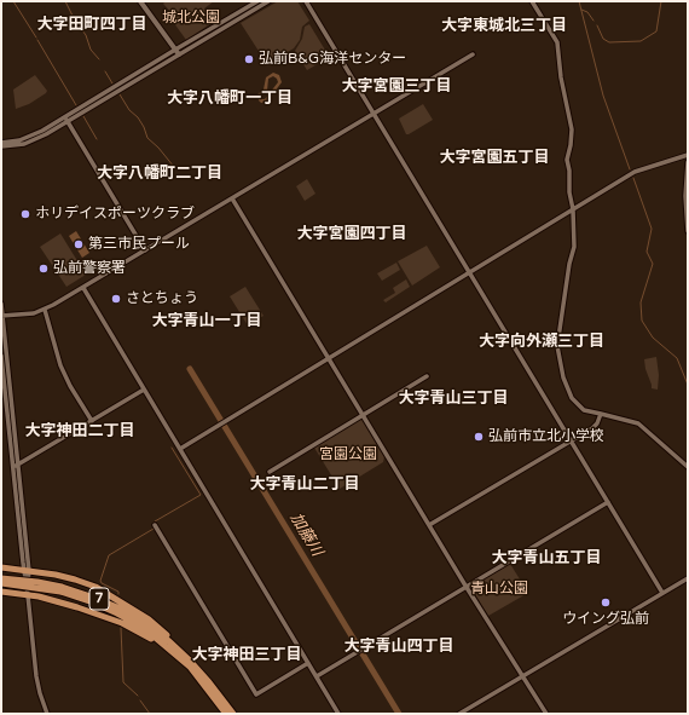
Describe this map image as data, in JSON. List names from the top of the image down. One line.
{"streets":{"highway":["7"]},"districts":["大字田町四丁目","大字東城北三丁目","大字宮園三丁目","大字八幡町一丁目","大字宮園五丁目","大字八幡町二丁目","大字宮園四丁目","大字青山一丁目","大字向外瀬三丁目","大字青山三丁目","大字神田二丁目","大字青山二丁目","大字青山五丁目","大字青山四丁目","大字神田三丁目"],"water":["加藤川"],"parks":["城北公園","宮園公園","青山公園"],"places":["弘前B&G海洋センター","ホリデイスポーツクラブ","第三市民プール","弘前警察署","さとちょう","弘前市立北小学校","ウイング弘前"]}
